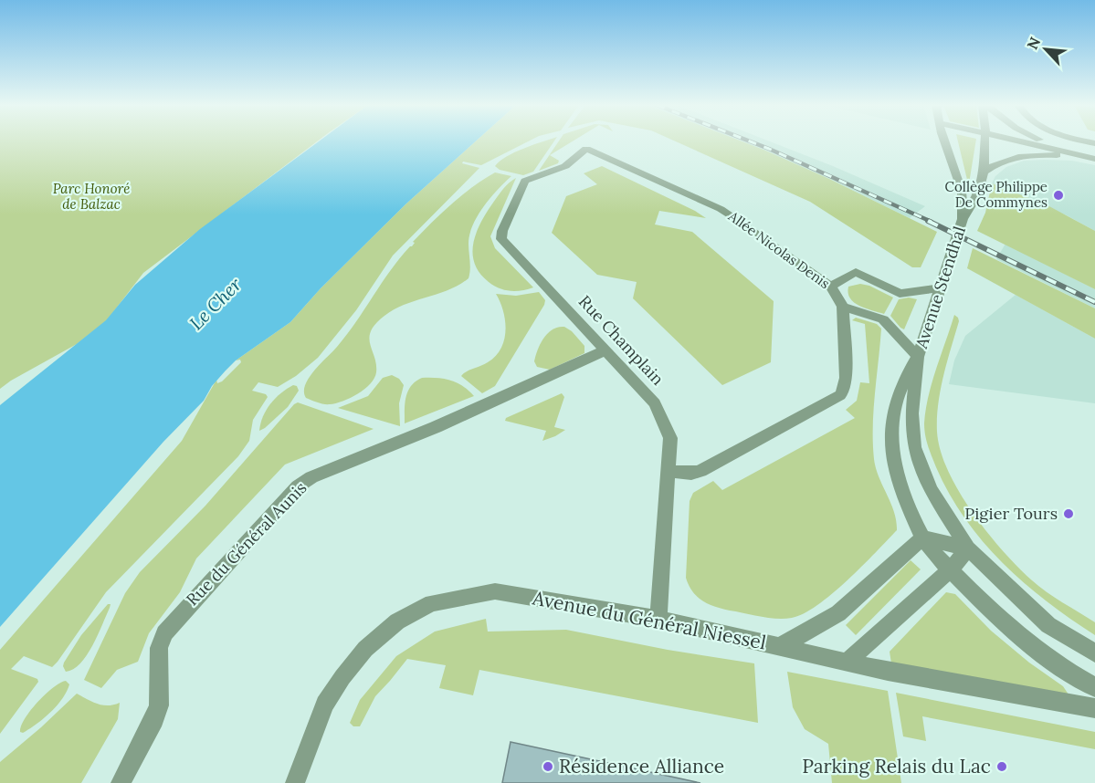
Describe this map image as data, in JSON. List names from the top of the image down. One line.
{"streets":{"street":["Allée Nicolas Denis","Avenue Stendhal","Rue Champlain","Rue du Général Aunis","Avenue du Général Niessel"]},"crossings":[["Allée Nicolas Denis","Rue Champlain"],["Rue Champlain","Rue du Général Aunis"],["Rue Champlain","Avenue du Général Niessel"]],"water":["Le Cher"],"parks":["Parc Honoré de Balzac"],"places":["Collège Philippe De Commynes","Pigier Tours","Résidence Alliance","Parking Relais du Lac"],"north":"top left"}
